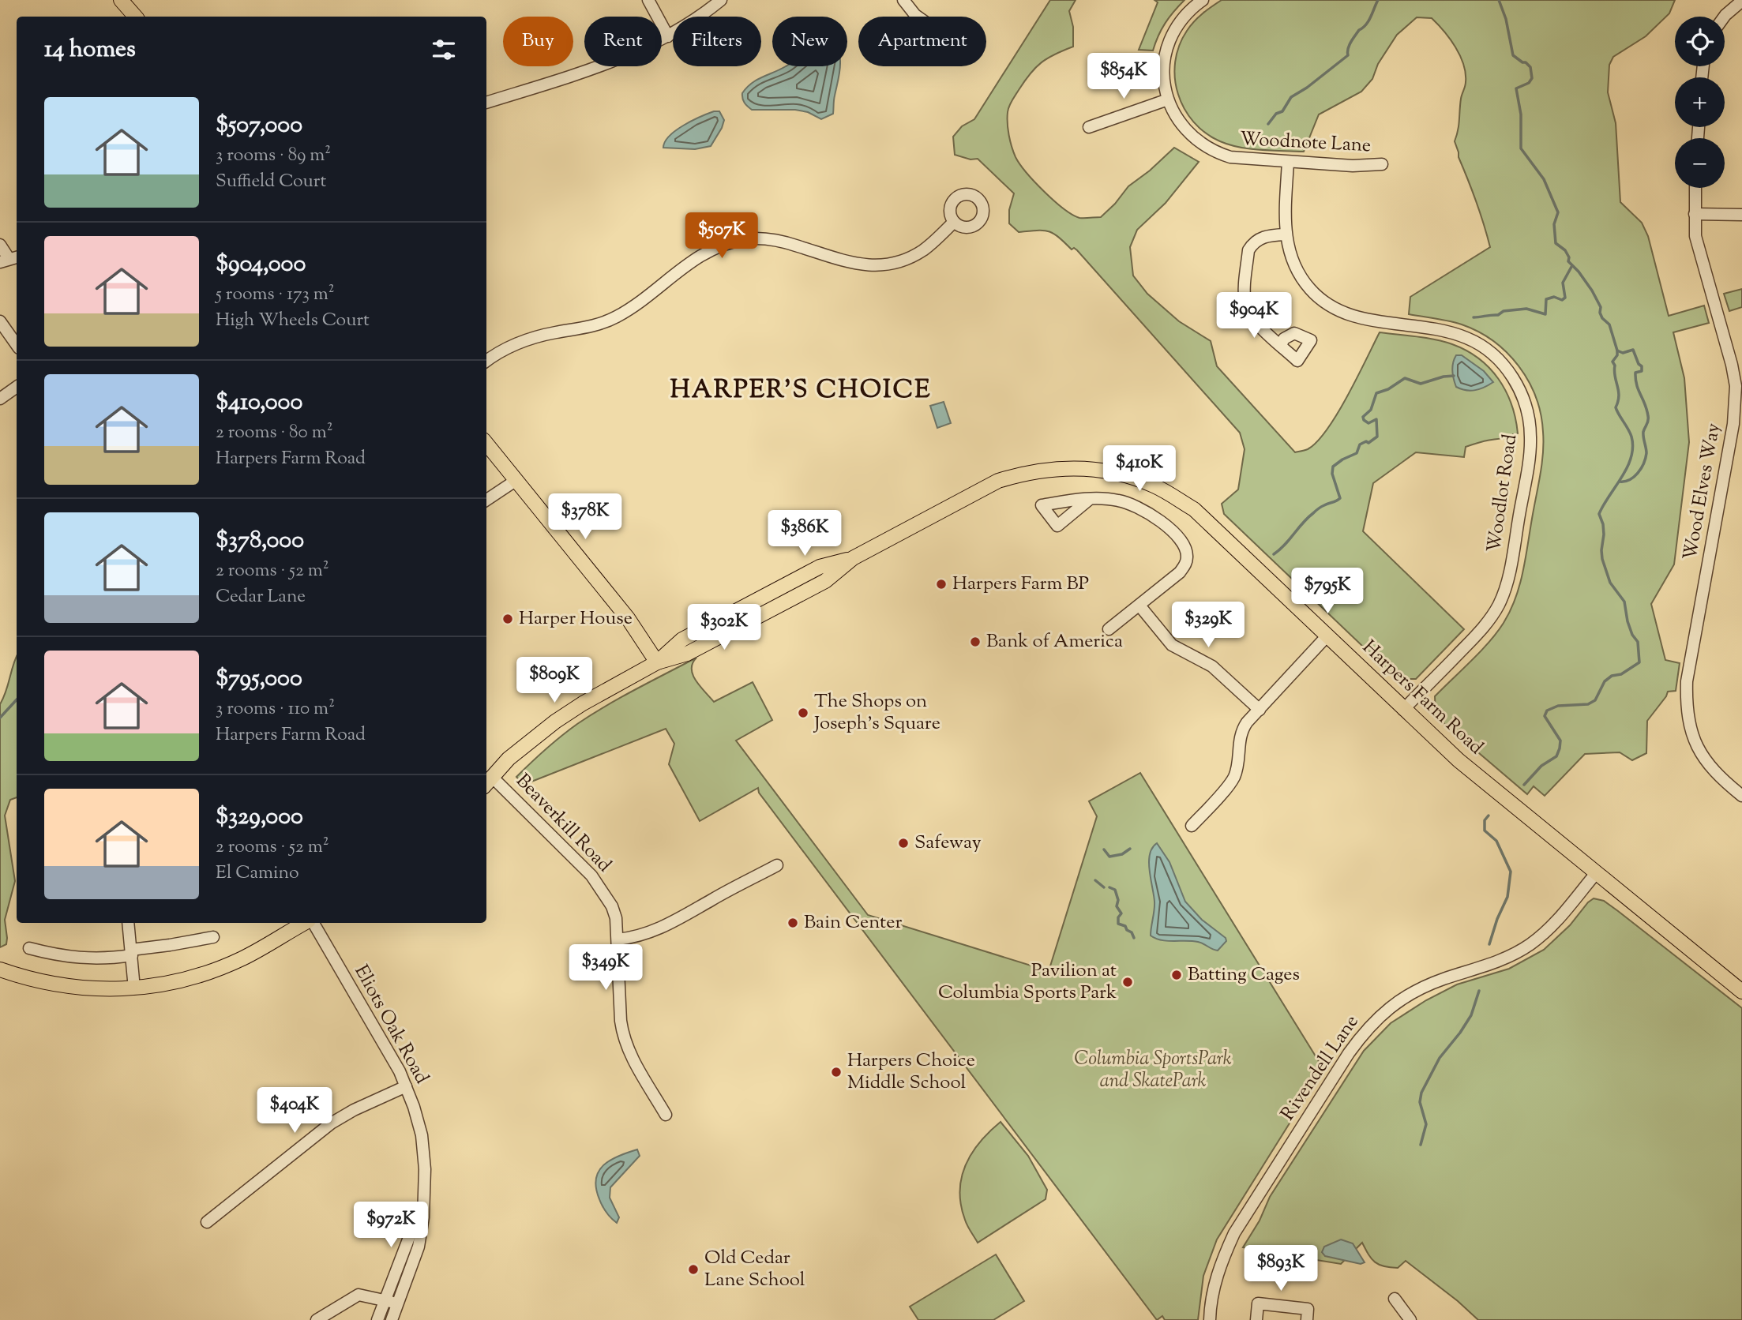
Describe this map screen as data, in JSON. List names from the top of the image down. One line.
{"streets":{"main road":["Harpers Farm Road"],"street":["Woodnote Lane","Wood Elves Way","Woodlot Road","Beaverkill Road","Eliots Oak Road","Rivendell Lane"]},"crossings":[["Woodnote Lane","Woodlot Road"],["Woodlot Road","Harpers Farm Road"],["Harpers Farm Road","Beaverkill Road"],["Harpers Farm Road","Rivendell Lane"]],"districts":["HARPER'S CHOICE"],"parks":["Columbia SportsPark and SkatePark"],"places":["Harpers Farm BP","Harper House","Bank of America","The Shops on Joseph's Square","Safeway","Bain Center","Batting Cages","Pavilion at Columbia Sports Park","Harpers Choice Middle School","Old Cedar Lane School"],"page":{"map_buttons":["+","−"],"chip":["Buy","Rent","Filters","New","Apartment"],"heading":"14 homes","price":["$854K","$507K","$904K","$410K","$378K","$386K","$795K","$329K","$302K","$809K","$349K","$404K","$972K","$893K"],"list":[{"name":"$507,000","note":"3 rooms · 89 m² · Suffield Court"},{"name":"$904,000","note":"5 rooms · 173 m² · High Wheels Court"},{"name":"$410,000","note":"2 rooms · 80 m² · Harpers Farm Road"},{"name":"$378,000","note":"2 rooms · 52 m² · Cedar Lane"},{"name":"$795,000","note":"3 rooms · 110 m² · Harpers Farm Road"},{"name":"$329,000","note":"2 rooms · 52 m² · El Camino"}]}}
